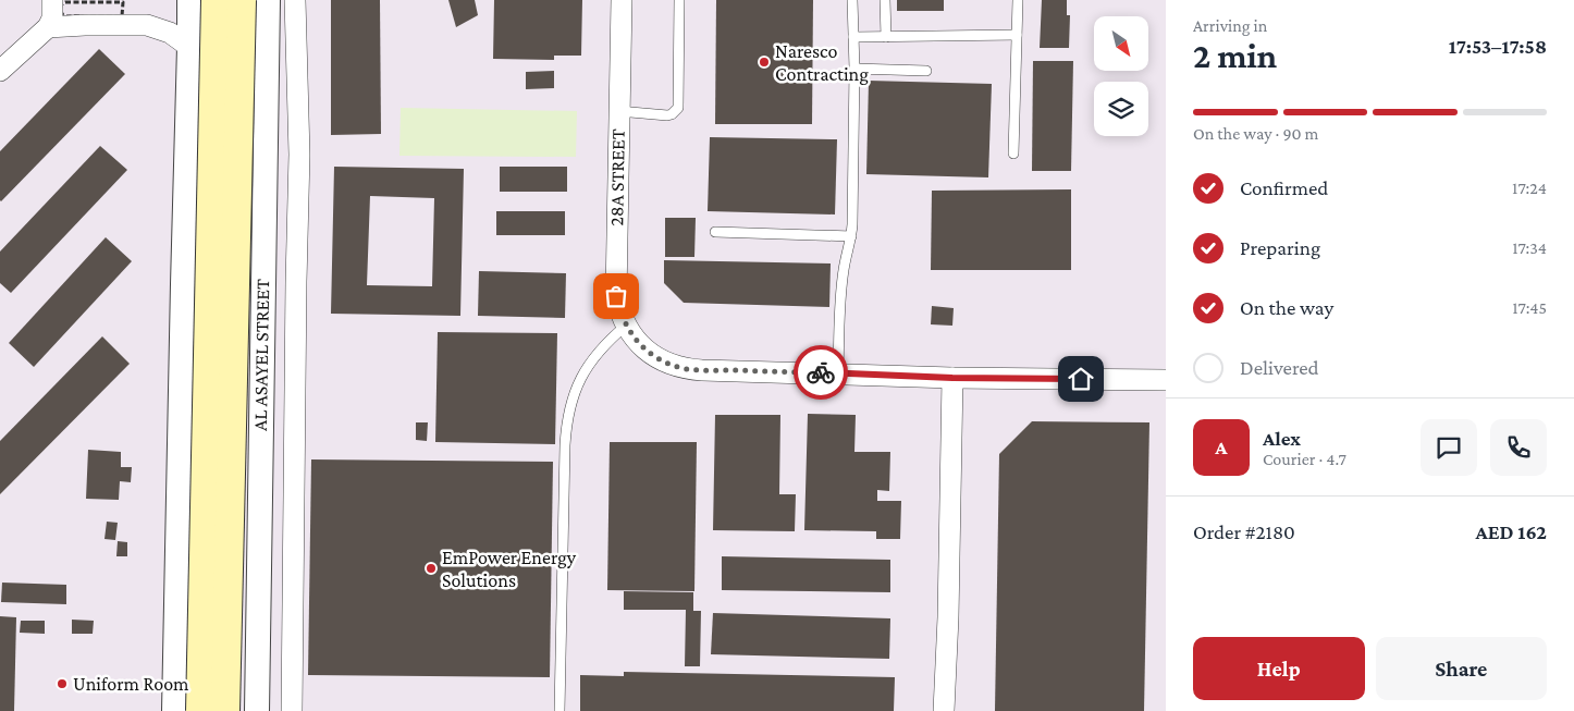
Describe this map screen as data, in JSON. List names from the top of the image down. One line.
{"streets":{"street":["28A STREET","AL ASAYEL STREET"]},"places":["Naresco Contracting","EmPower Energy Solutions","Uniform Room"],"north":"bottom right","page":{"heading":["2 min","Arriving in","17:53–17:58"],"panel":["Alex","Courier · 4.7","Order #2180","AED 162"],"bar":"On the way · 90 m","list":[["Confirmed","17:24"],["Preparing","17:34"],["On the way","17:45"],"Delivered"],"round":"A","buttons":["Help","Share"]}}
